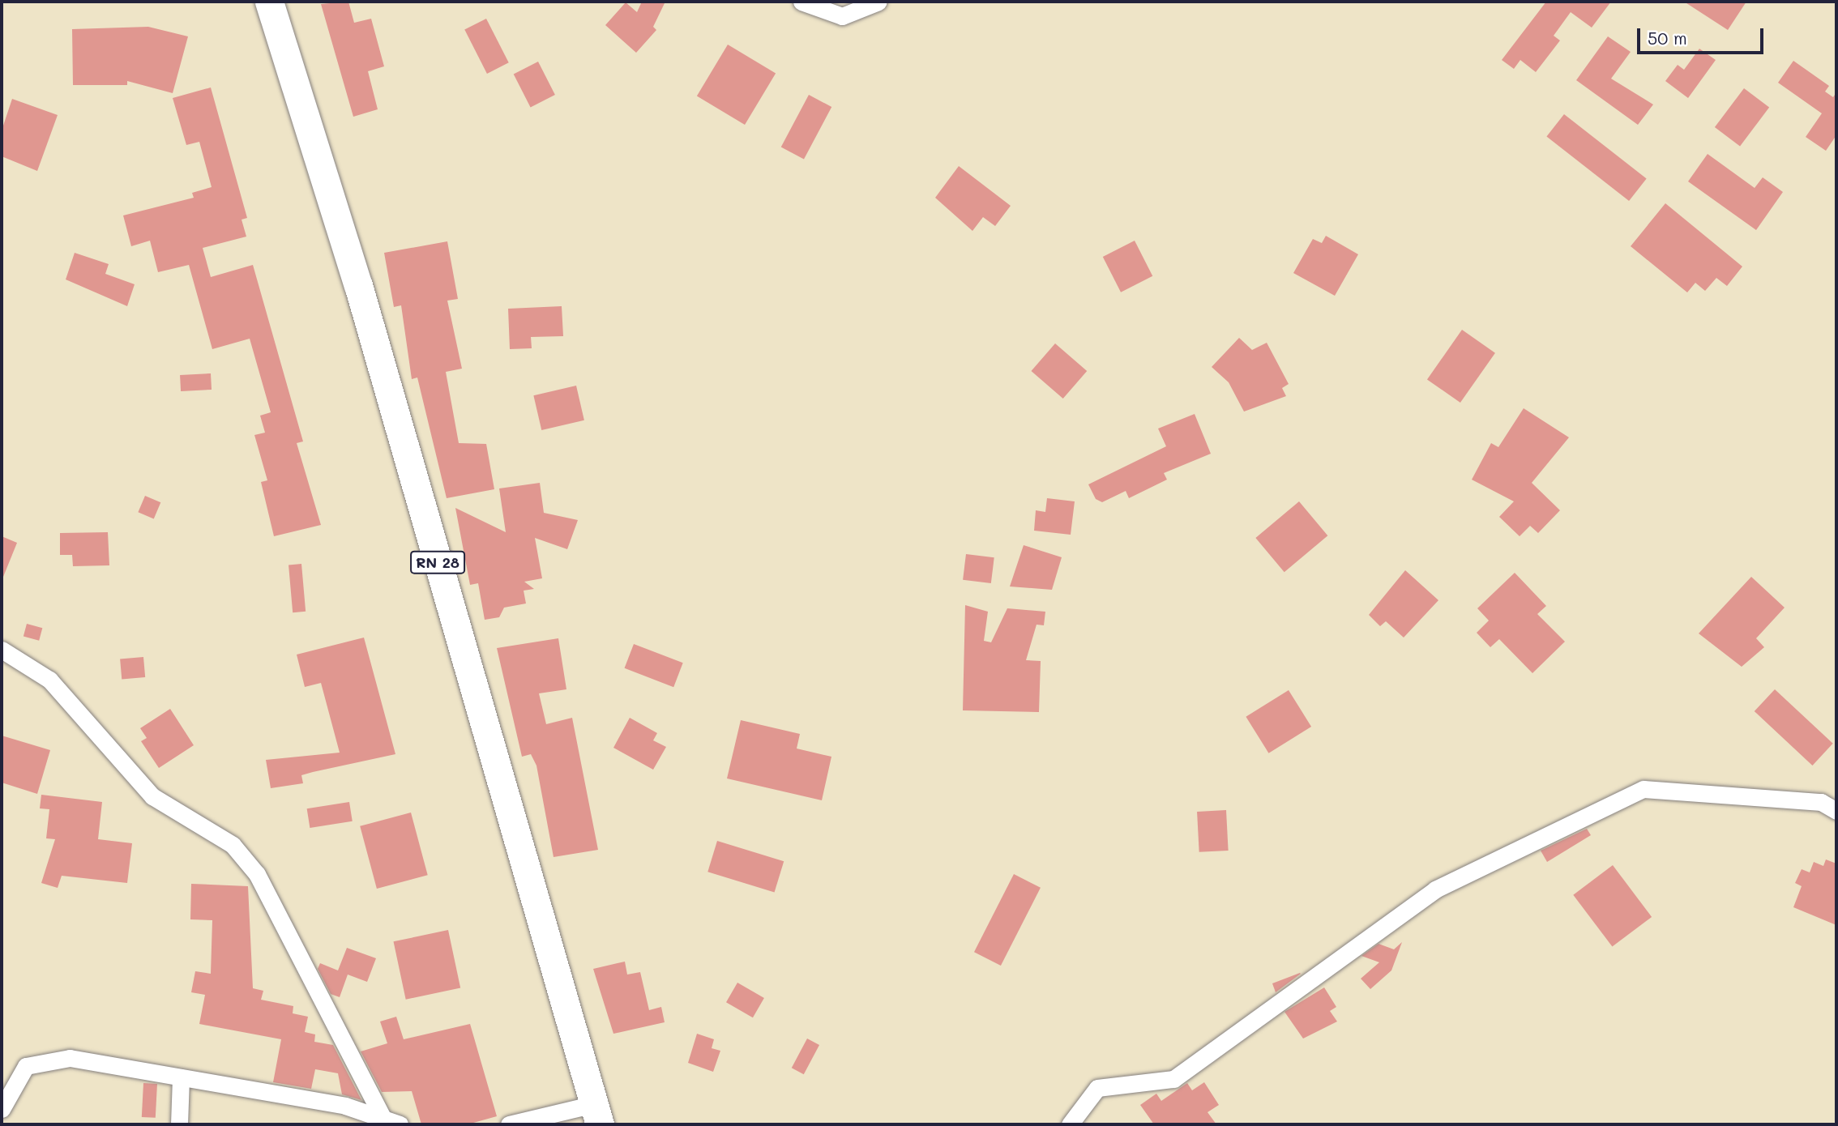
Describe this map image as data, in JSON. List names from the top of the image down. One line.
{"streets":{"main road":["RN 28"]},"scale_bar":"50 m"}
